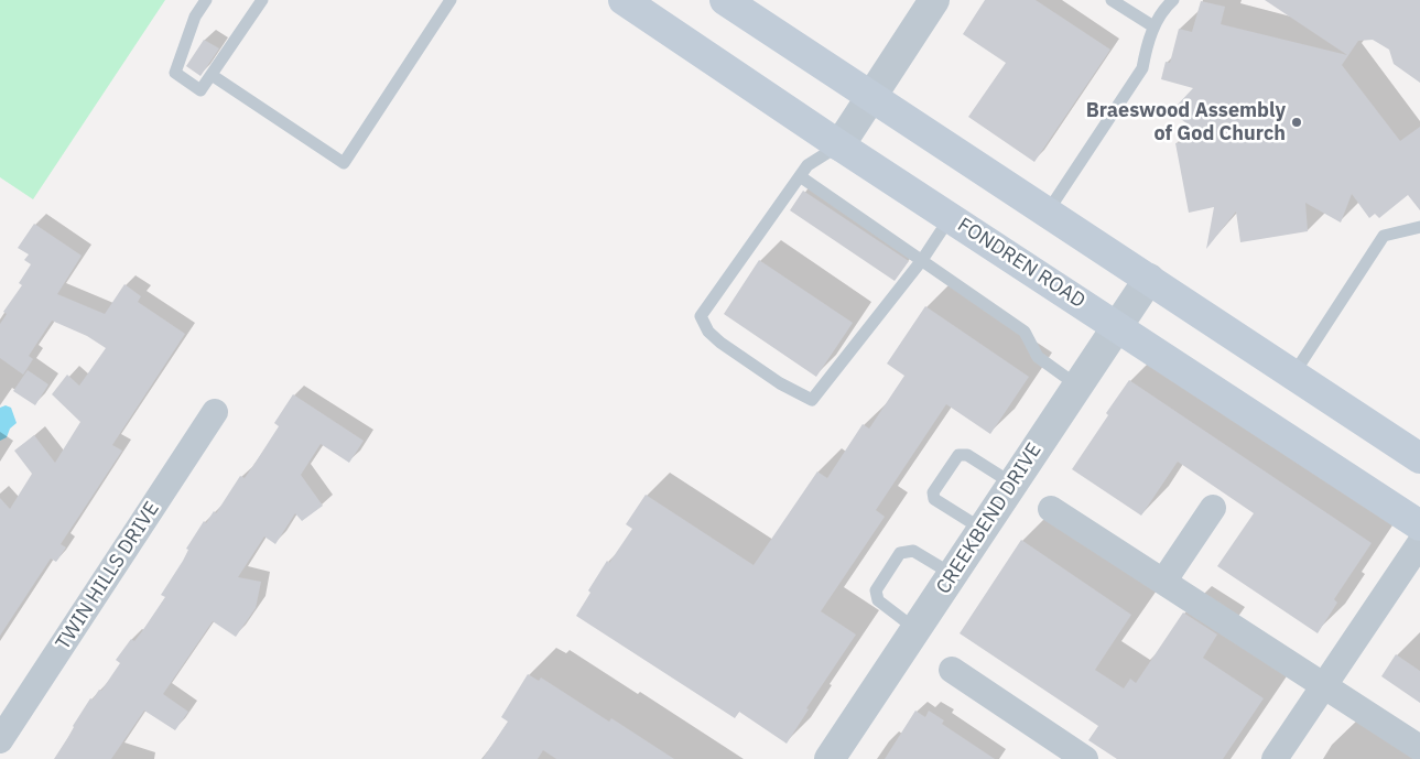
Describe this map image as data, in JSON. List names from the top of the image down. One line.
{"streets":{"main road":["FONDREN ROAD"],"street":["CREEKBEND DRIVE","TWIN HILLS DRIVE"]},"crossings":[["FONDREN ROAD","CREEKBEND DRIVE"]],"places":["Braeswood Assembly of God Church"]}
